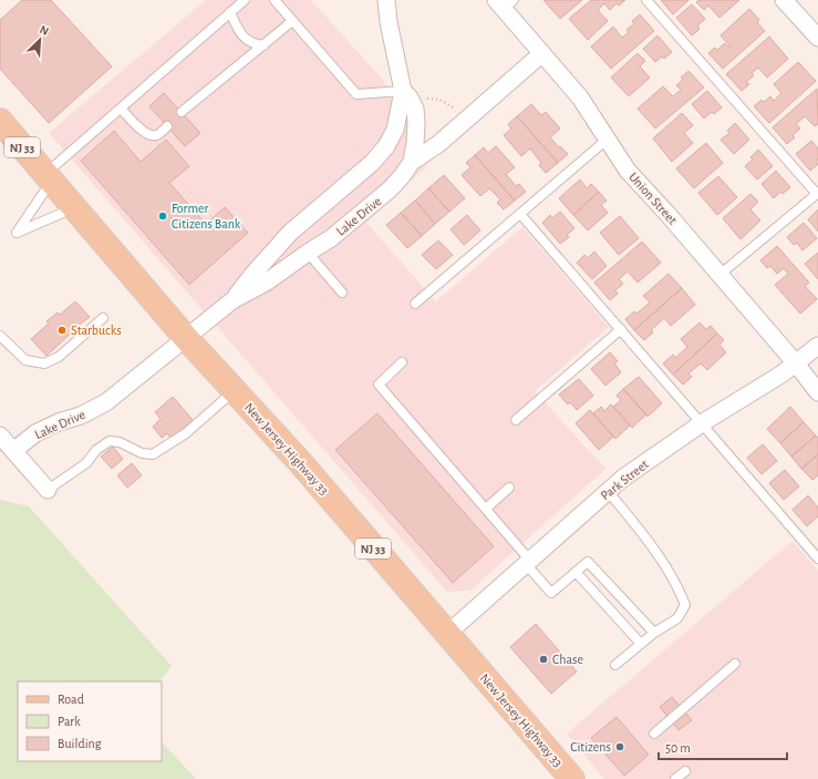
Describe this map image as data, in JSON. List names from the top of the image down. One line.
{"streets":{"main road":["NJ 33","New Jersey Highway 33"],"street":["Union Street","Lake Drive","Park Street"]},"crossings":[["Union Street","Park Street"],["Lake Drive","New Jersey Highway 33"],["New Jersey Highway 33","Park Street"]],"places":["Former Citizens Bank","Starbucks","Chase","Citizens"],"legend":["Road","Park","Building"],"scale_bar":"50 m","north":"top right"}
